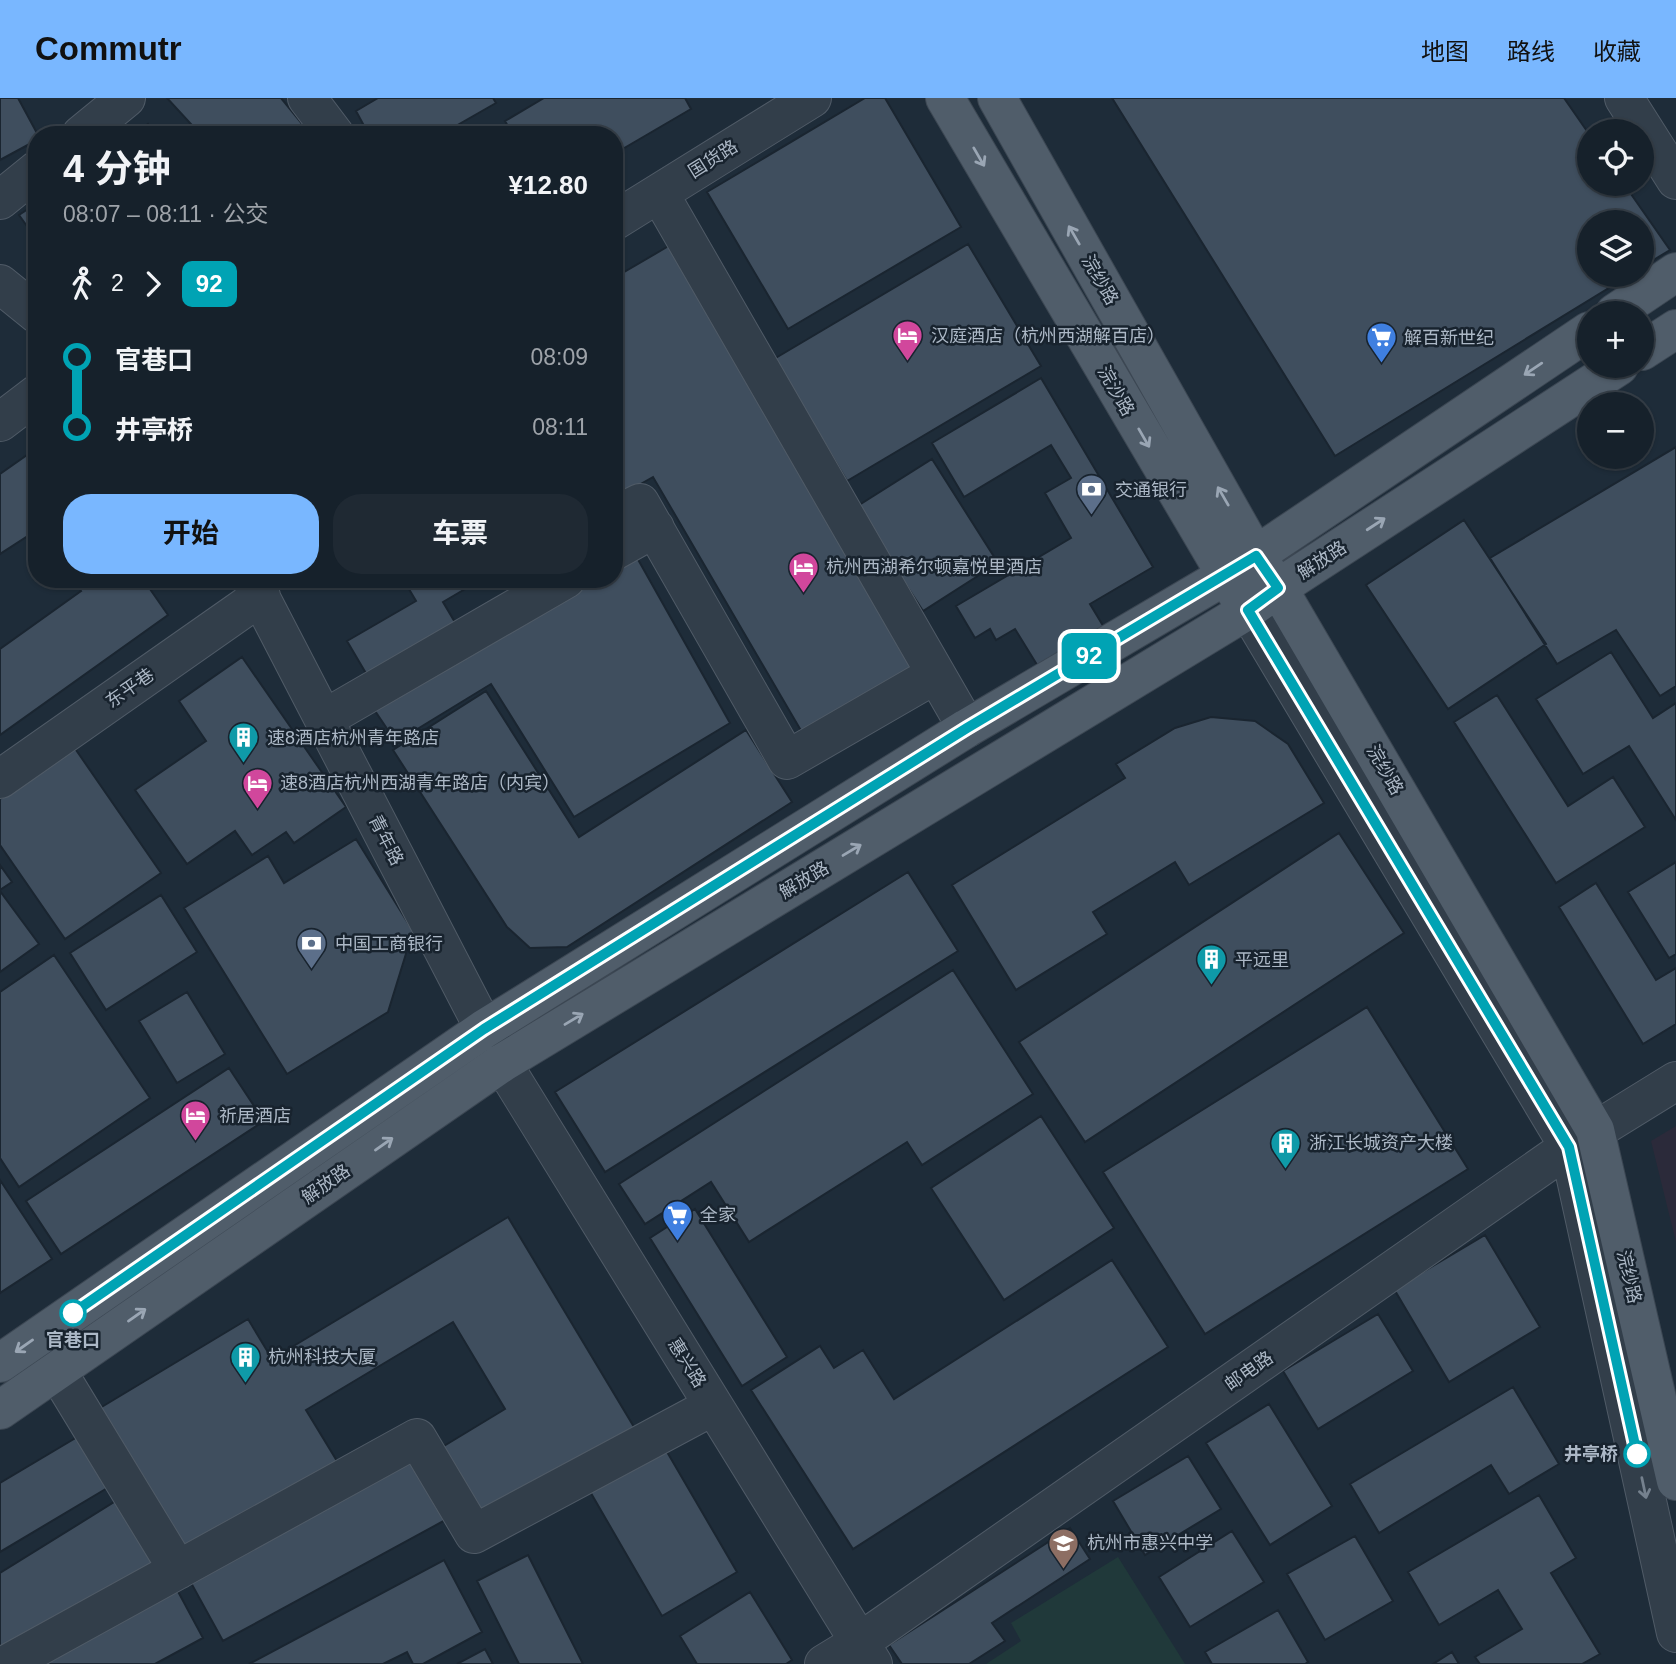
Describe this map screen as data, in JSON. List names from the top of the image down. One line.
{"streets":{"main road":["浣纱路","浣沙路","解放路"],"street":["国货路","东平巷","青年路","惠兴路","邮电路"]},"crossings":[["浣纱路","解放路"],["浣纱路","邮电路"],["浣沙路","解放路"],["解放路","青年路"],["解放路","惠兴路"],["东平巷","青年路"],["青年路","惠兴路"],["惠兴路","邮电路"]],"one_way":["浣沙路"],"places":{"hotel":["汉庭酒店（杭州西湖解百店）","杭州西湖希尔顿嘉悦里酒店","速8酒店杭州西湖青年路店（内宾）","祈居酒店"],"supermarket":["解百新世纪","全家"],"bank":["交通银行","中国工商银行"],"building":["速8酒店杭州青年路店","平远里","浙江长城资产大楼","杭州科技大厦"],"other":["官巷口","井亭桥"],"school or university":["杭州市惠兴中学"]},"lines":["bus line 92"],"page":{"header":"Commutr","nav":["地图","路线","收藏"],"on_map":"92","map_buttons":["+","−"],"heading":["4 分钟","08:07 – 08:11 · 公交","¥12.80"],"legs":["2","92"],"list":[{"name":"官巷口","value":"08:09"},{"name":"井亭桥","value":"08:11"}],"buttons":["开始","车票"]}}
